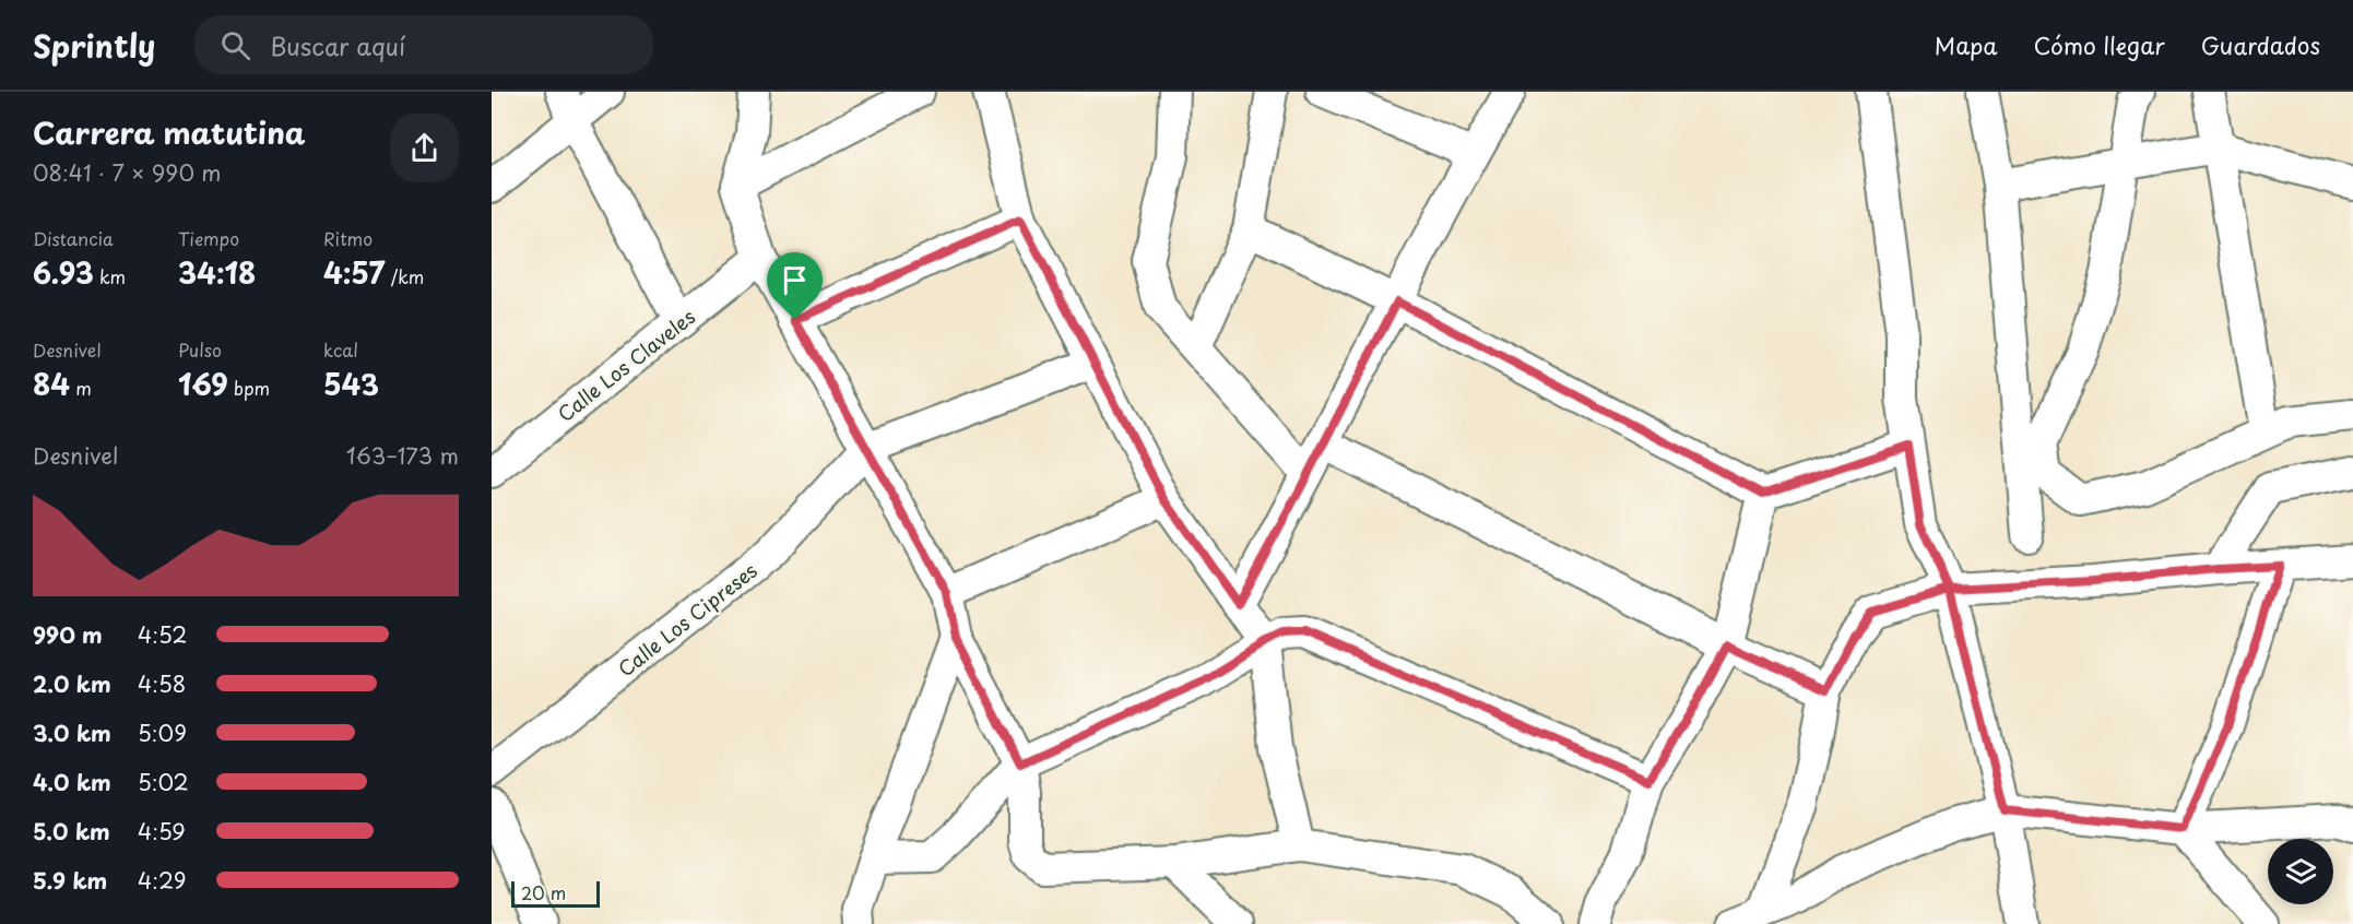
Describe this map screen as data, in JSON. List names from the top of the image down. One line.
{"streets":{"street":["Calle Los Claveles","Calle Los Cipreses"]},"scale_bar":"20 m","page":{"header":"Sprintly","search":"Buscar aquí","nav":["Mapa","Cómo llegar","Guardados"],"heading":["Carrera matutina","08:41 · 7 × 990 m"],"stats":[["Distancia","6.93 km"],["Tiempo","34:18"],["Ritmo","4:57 /km"],["Desnivel","84 m"],["Pulso","169 bpm"],["kcal","543"]],"chart":["Desnivel","163–173 m"],"list":[{"name":"990 m","note":"4:52"},{"name":"2.0 km","note":"4:58"},{"name":"3.0 km","note":"5:09"},{"name":"4.0 km","note":"5:02"},{"name":"5.0 km","note":"4:59"},{"name":"5.9 km","note":"4:29"}],"scale":"20 m"}}
